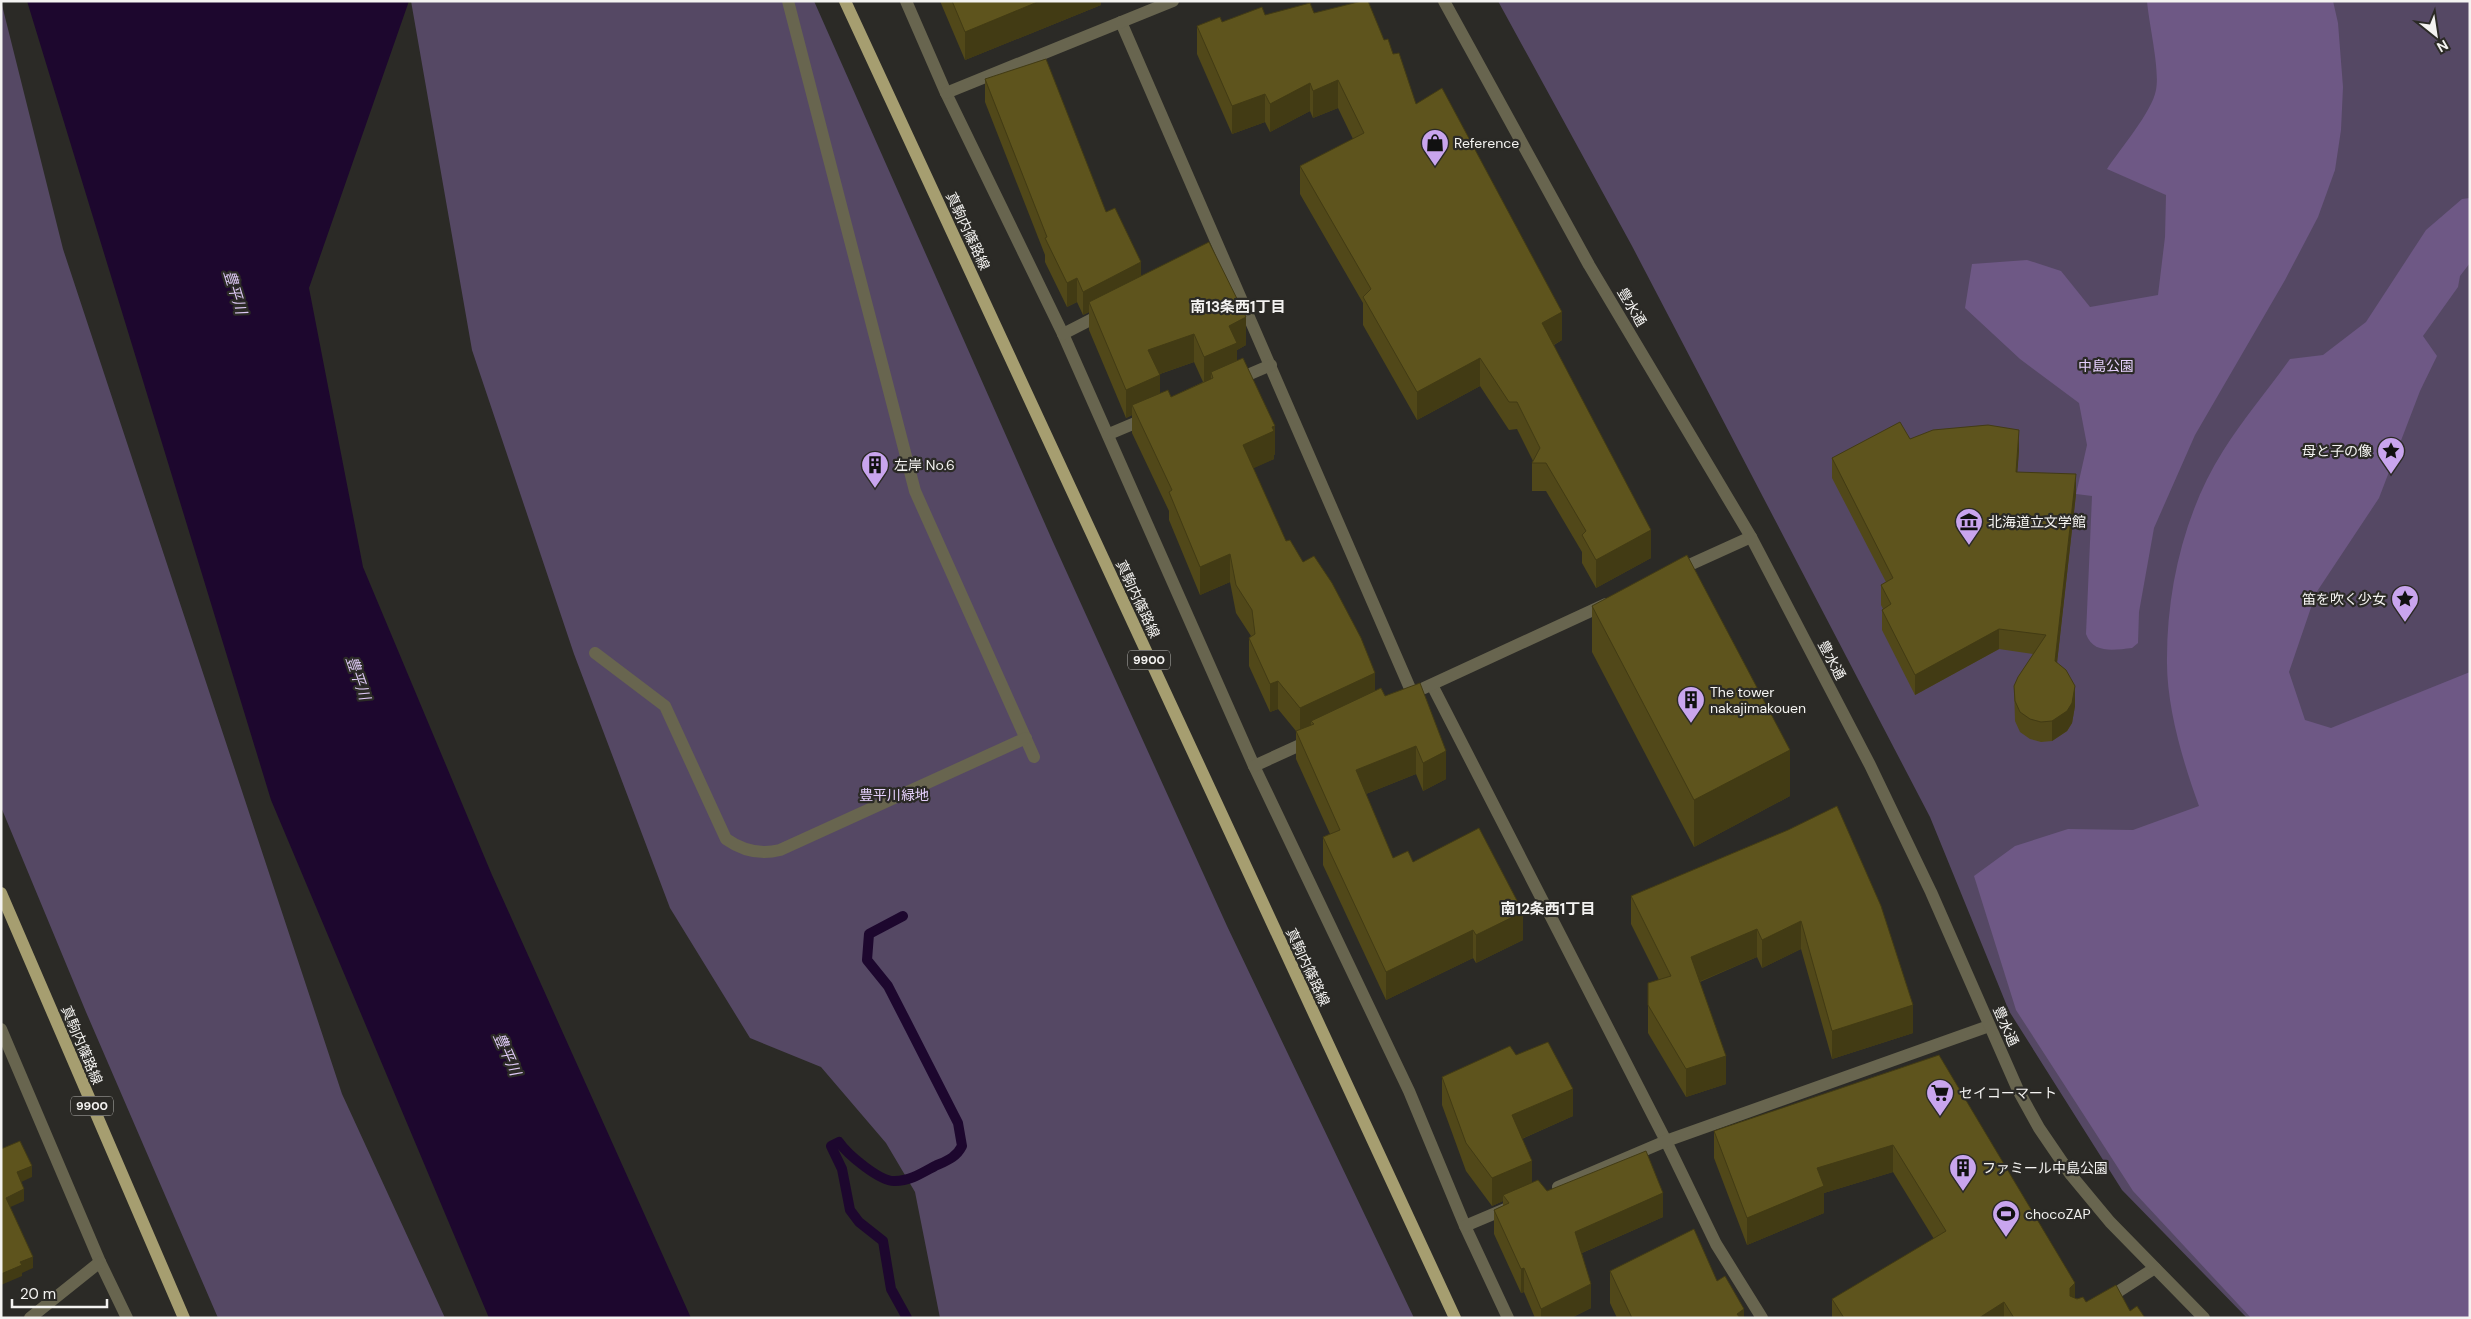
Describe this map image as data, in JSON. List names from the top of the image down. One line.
{"streets":{"main road":["真駒内篠路線","9900"],"street":["豊水通"]},"districts":["南13条西1丁目","南12条西1丁目"],"water":["豊平川"],"parks":["中島公園","豊平川緑地"],"places":{"shop":["Reference"],"place":["母と子の像","笛を吹く少女"],"building":["左岸 No.6","The tower nakajimakouen","ファミール中島公園"],"museum":["北海道立文学館"],"supermarket":["セイコーマート"],"sports":["chocoZAP"]},"scale_bar":"20 m","north":"bottom right"}
